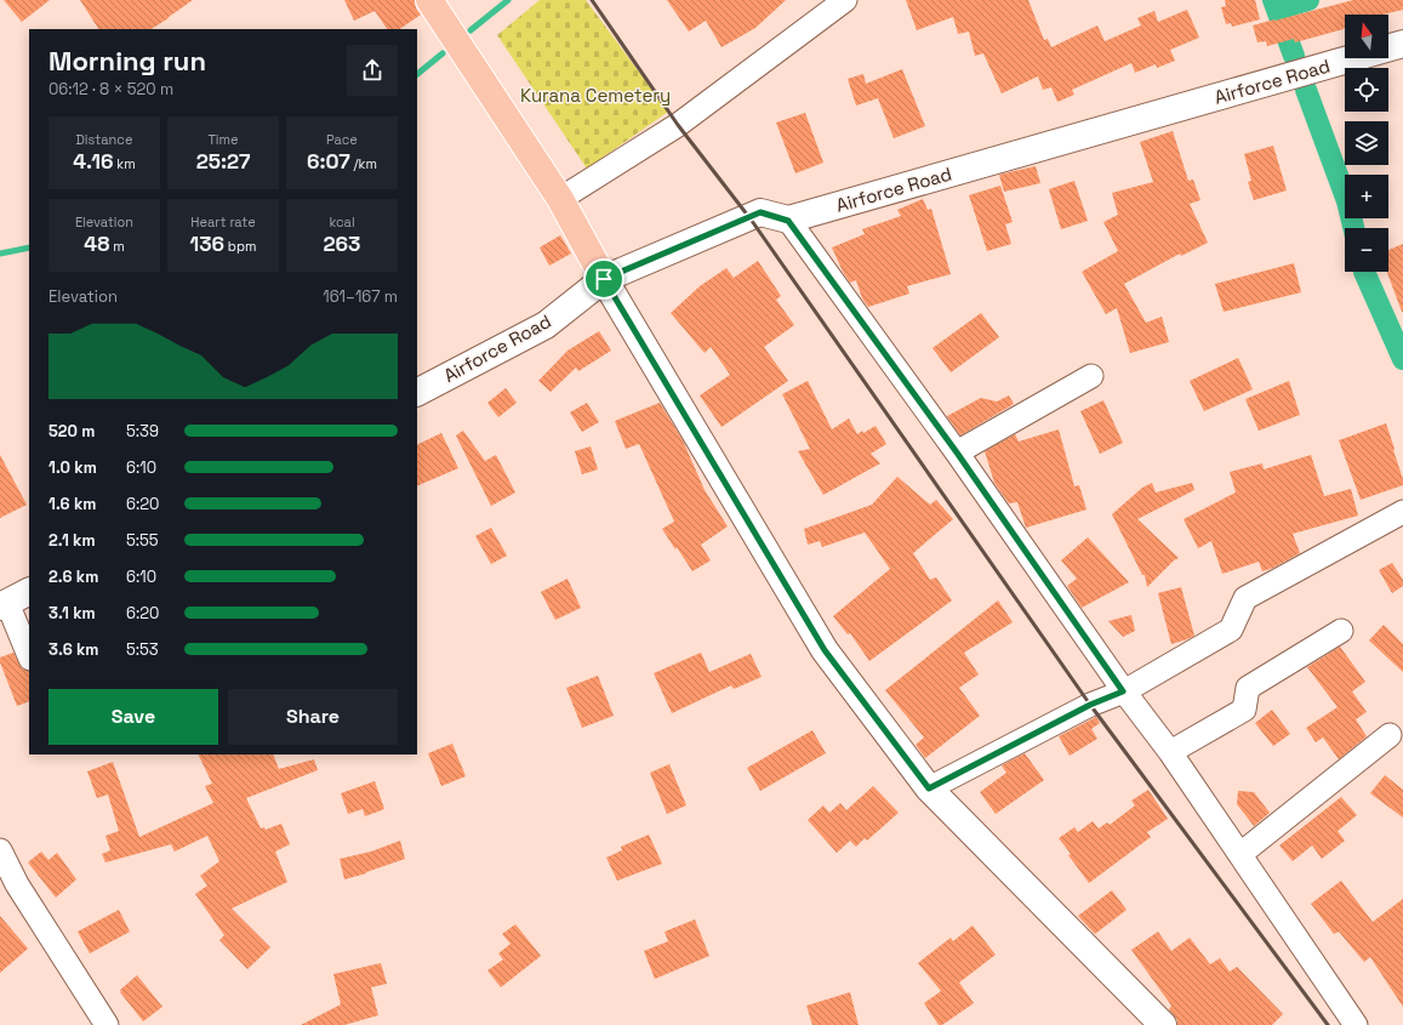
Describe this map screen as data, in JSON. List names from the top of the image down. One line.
{"streets":{"street":["Airforce Road"]},"parks":["Kurana Cemetery"],"north":"top","page":{"map_buttons":["+","−"],"heading":["Morning run","06:12 · 8 × 520 m"],"stats":[["Distance","4.16 km"],["Time","25:27"],["Pace","6:07 /km"],["Elevation","48 m"],["Heart rate","136 bpm"],["kcal","263"]],"chart":["Elevation","161–167 m"],"list":[{"name":"520 m","note":"5:39"},{"name":"1.0 km","note":"6:10"},{"name":"1.6 km","note":"6:20"},{"name":"2.1 km","note":"5:55"},{"name":"2.6 km","note":"6:10"},{"name":"3.1 km","note":"6:20"},{"name":"3.6 km","note":"5:53"}],"buttons":["Save","Share"]}}
